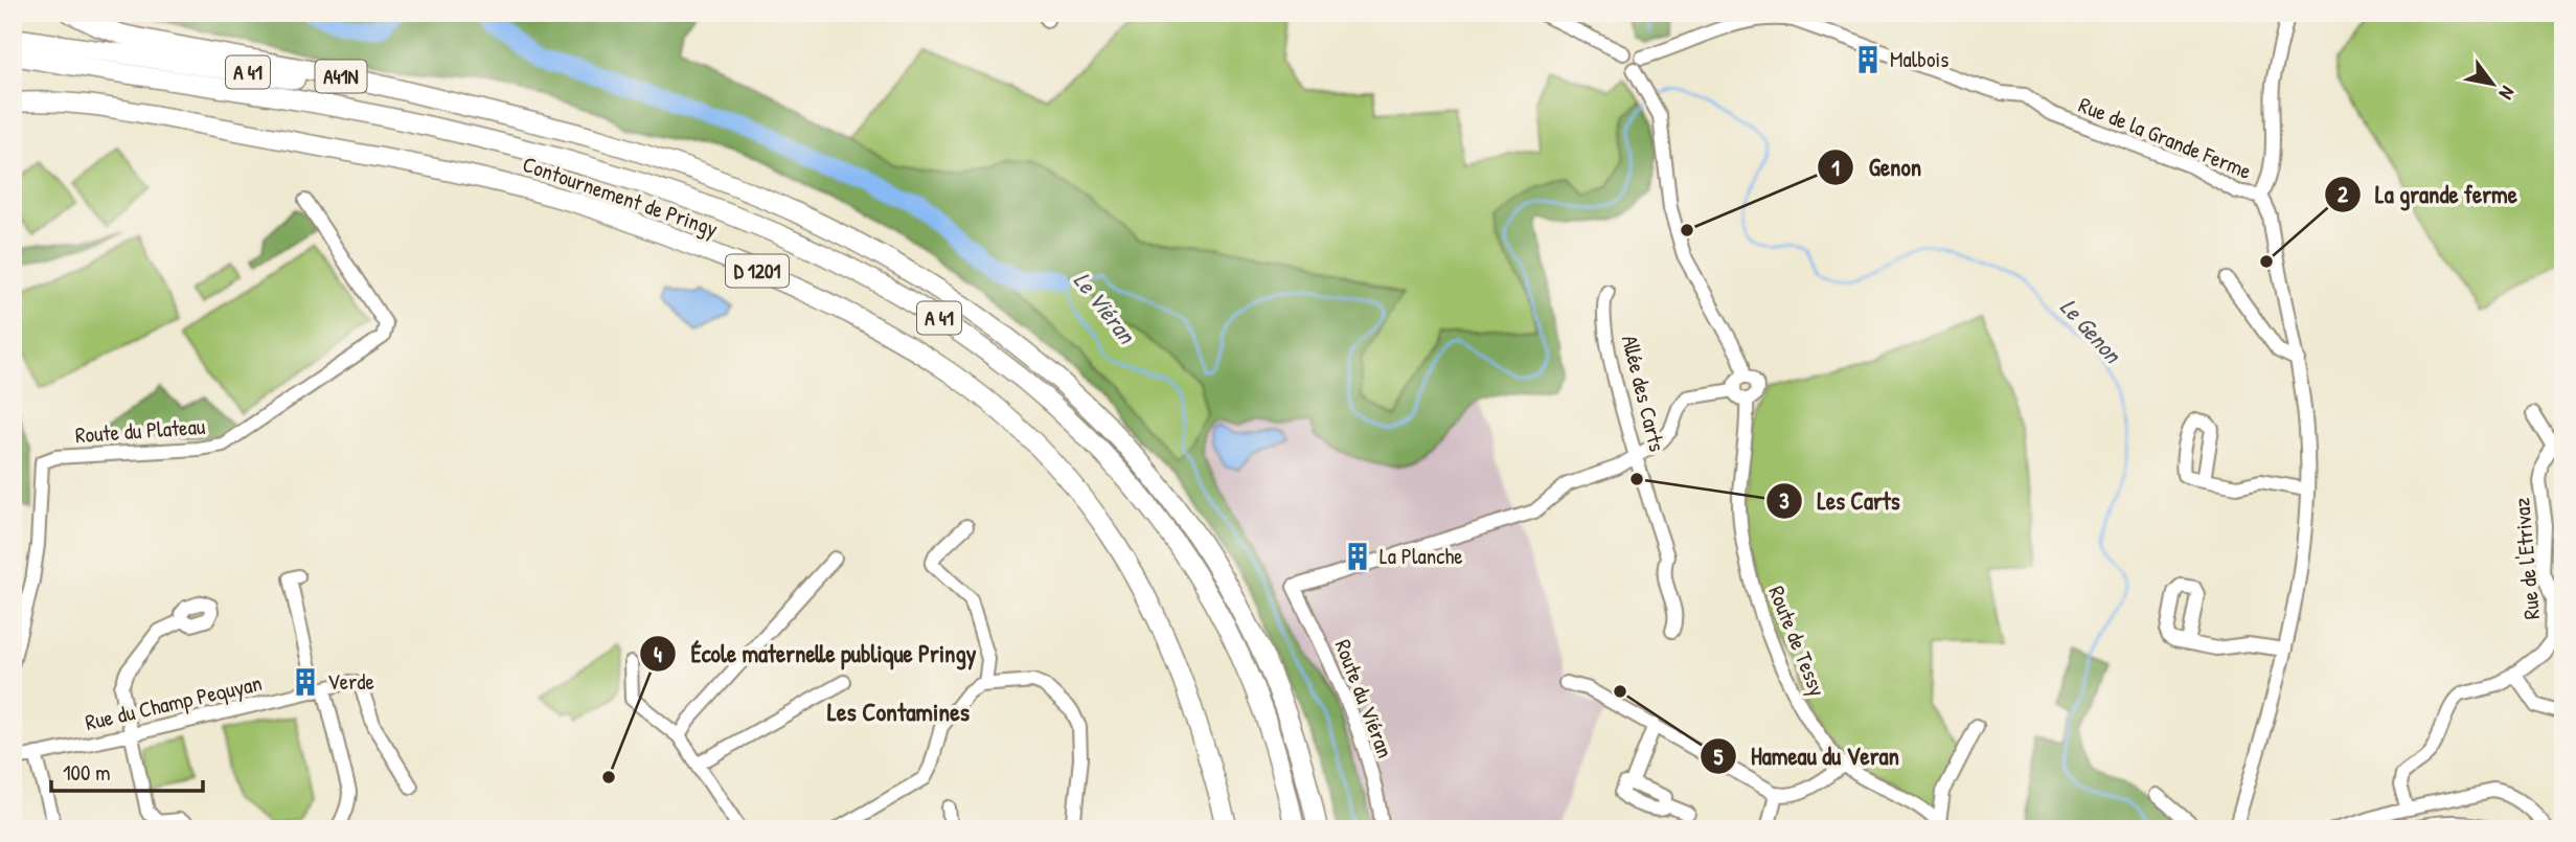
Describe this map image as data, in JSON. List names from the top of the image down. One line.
{"streets":{"highway":["A 41","A41N","Contournement de Pringy","D 1201"],"street":["Rue de la Grande Ferme","Allée des Carts","Route du Plateau","Rue de l'Etrivaz","Route de Tessy","Route du Viéran","Rue du Champ Pequyan"]},"crossings":[["A 41","A41N"],["Allée des Carts","Route du Viéran"]],"districts":["Les Contamines"],"water":["Le Viéran","Le Genon"],"places":{"building":["Malbois","La Planche","Verde"],"other":["Genon","La grande ferme","Les Carts","Hameau du Veran","École maternelle publique Pringy"]},"scale_bar":"100 m","north":"bottom right"}
